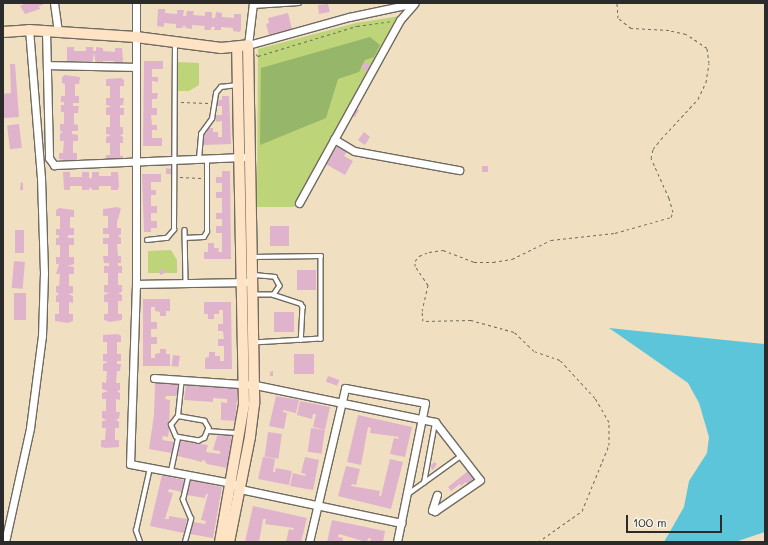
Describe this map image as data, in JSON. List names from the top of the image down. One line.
{"scale_bar":"100 m"}
